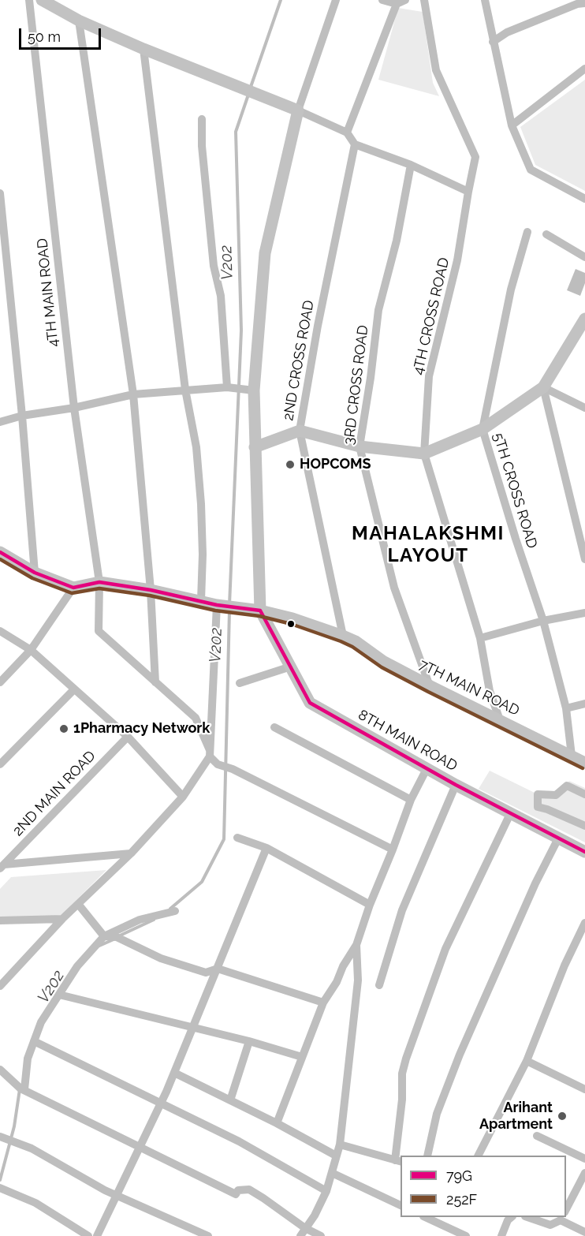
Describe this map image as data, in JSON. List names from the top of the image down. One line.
{"streets":{"street":["4TH MAIN ROAD","4TH CROSS ROAD","2ND CROSS ROAD","3RD CROSS ROAD","5TH CROSS ROAD","7TH MAIN ROAD","8TH MAIN ROAD","2ND MAIN ROAD"]},"crossings":[["4TH MAIN ROAD","7TH MAIN ROAD"],["4TH CROSS ROAD","7TH MAIN ROAD"],["2ND CROSS ROAD","7TH MAIN ROAD"],["3RD CROSS ROAD","7TH MAIN ROAD"],["5TH CROSS ROAD","7TH MAIN ROAD"],["7TH MAIN ROAD","8TH MAIN ROAD"]],"districts":["MAHALAKSHMI LAYOUT"],"water":["V202"],"places":["HOPCOMS","1Pharmacy Network","Arihant Apartment"],"lines":["transit line 79G","transit line 252F"],"legend":["79G","252F"],"scale_bar":"50 m"}
